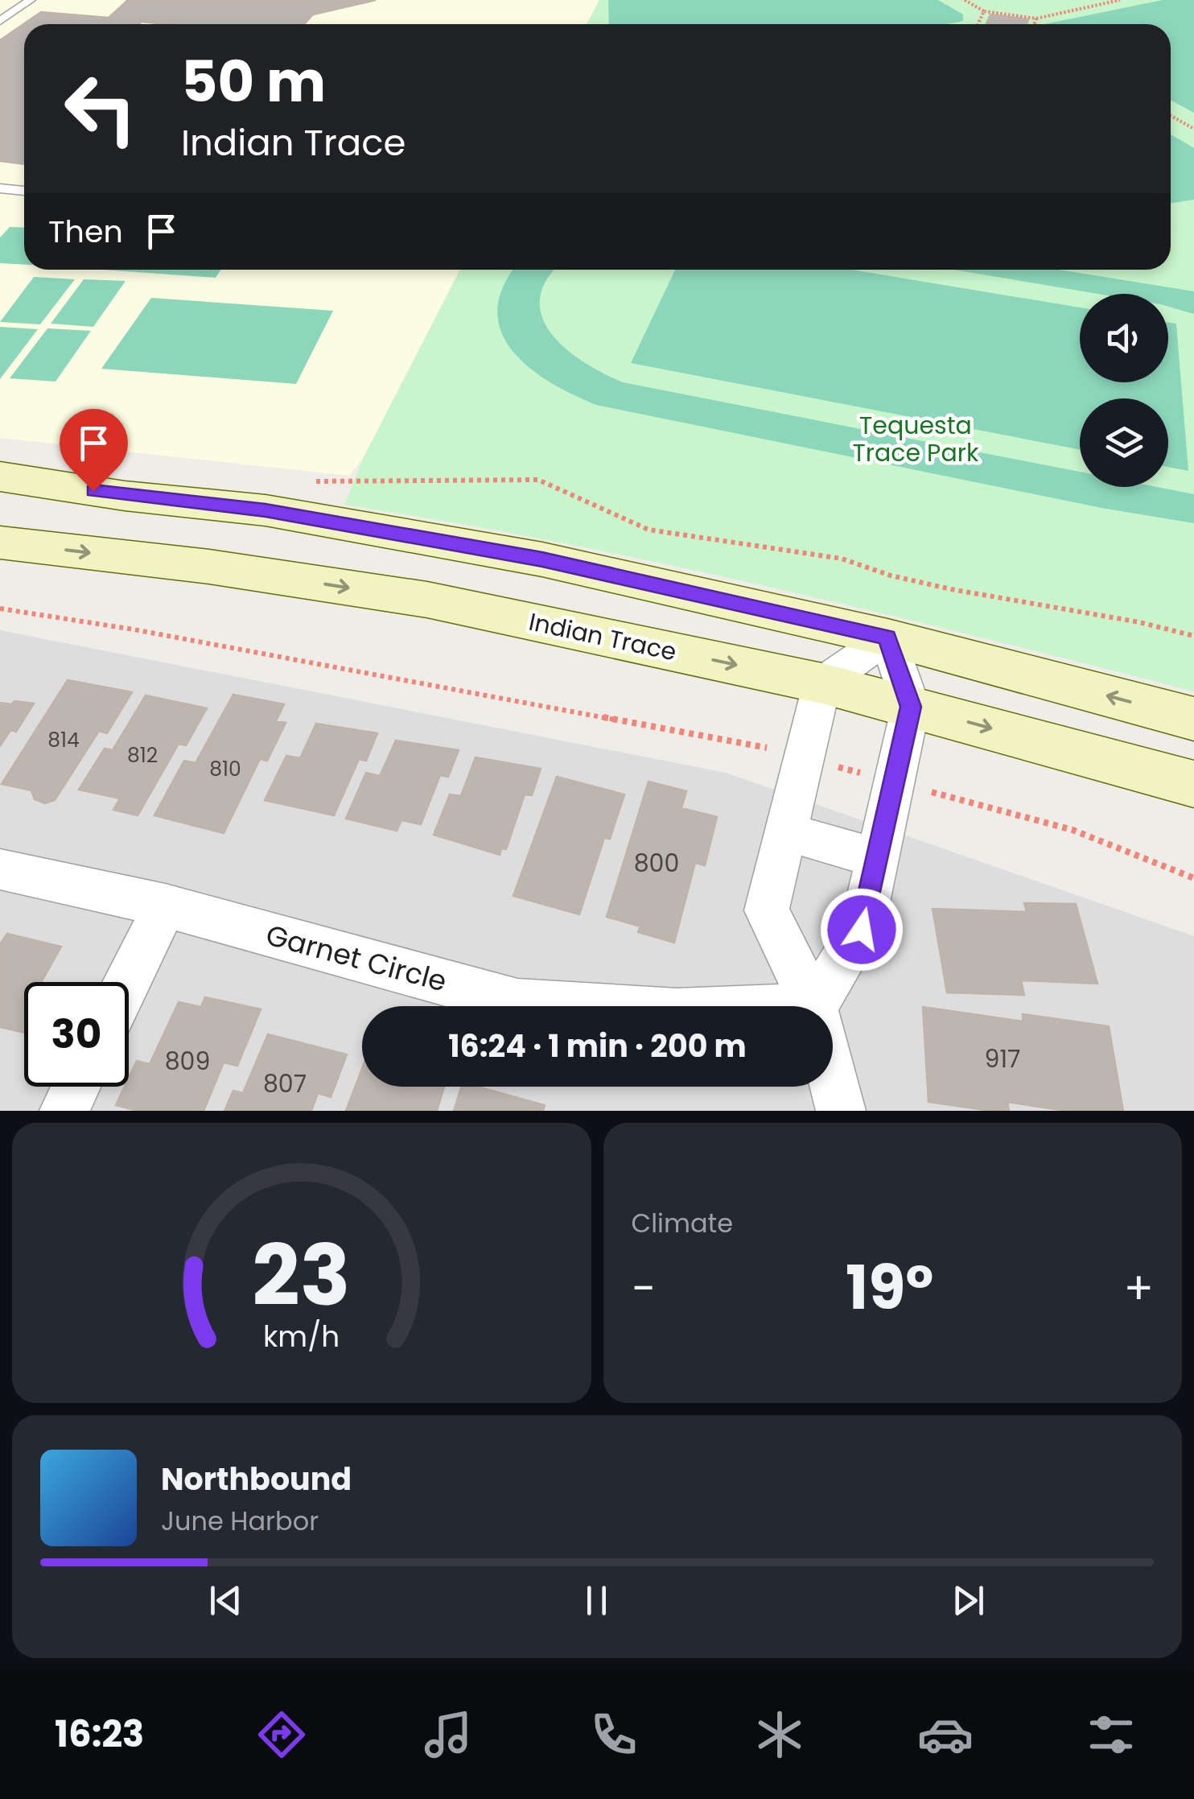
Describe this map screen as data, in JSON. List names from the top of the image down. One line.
{"streets":{"main road":["Indian Trace"],"street":["Garnet Circle"]},"parks":["Tequesta Trace Park"],"house_numbers":["814","812","810","800","917","809","807"],"page":{"turn":["50 m","Indian Trace"],"then":"Then","limit":"30","trip":"16:24 · 1 min · 200 m","tile":"Climate","heat":["−","19°","+"],"song":["Northbound","June Harbor"],"tabs":"16:23","gauge":["23","km/h"]}}
